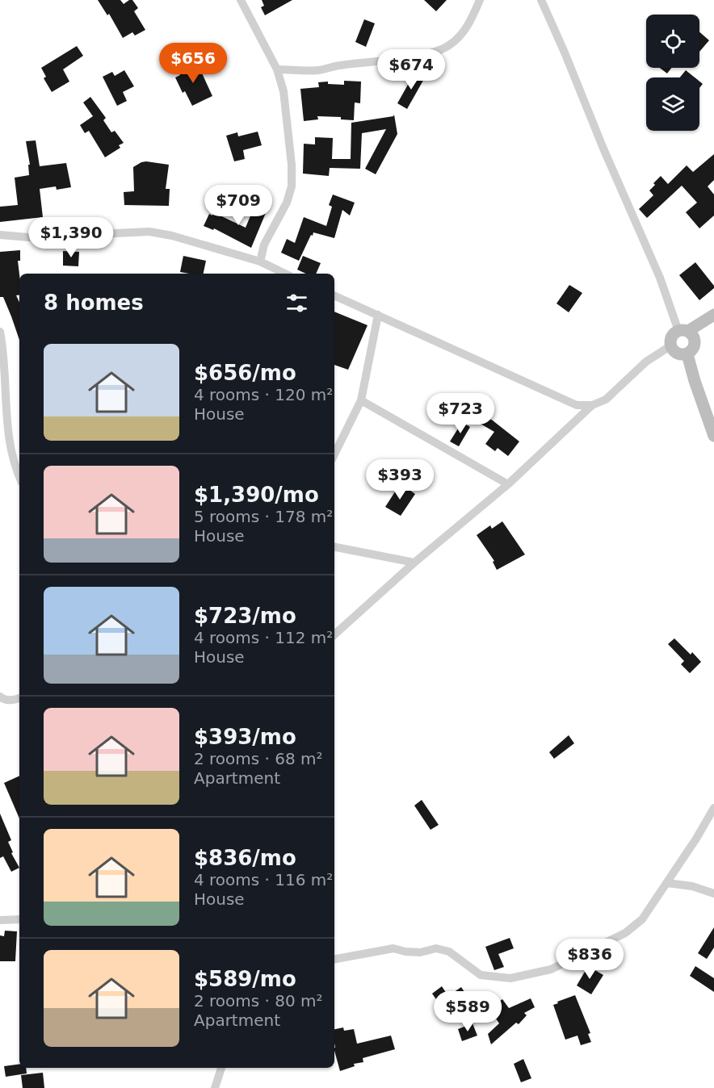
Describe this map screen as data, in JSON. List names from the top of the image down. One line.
{"page":{"price":["$656","$674","$709","$1,390","$723","$393","$836","$589"],"heading":"8 homes","list":[{"name":"$656/mo","note":"4 rooms · 120 m² · House"},{"name":"$1,390/mo","note":"5 rooms · 178 m² · House"},{"name":"$723/mo","note":"4 rooms · 112 m² · House"},{"name":"$393/mo","note":"2 rooms · 68 m² · Apartment"},{"name":"$836/mo","note":"4 rooms · 116 m² · House"},{"name":"$589/mo","note":"2 rooms · 80 m² · Apartment"}]}}
